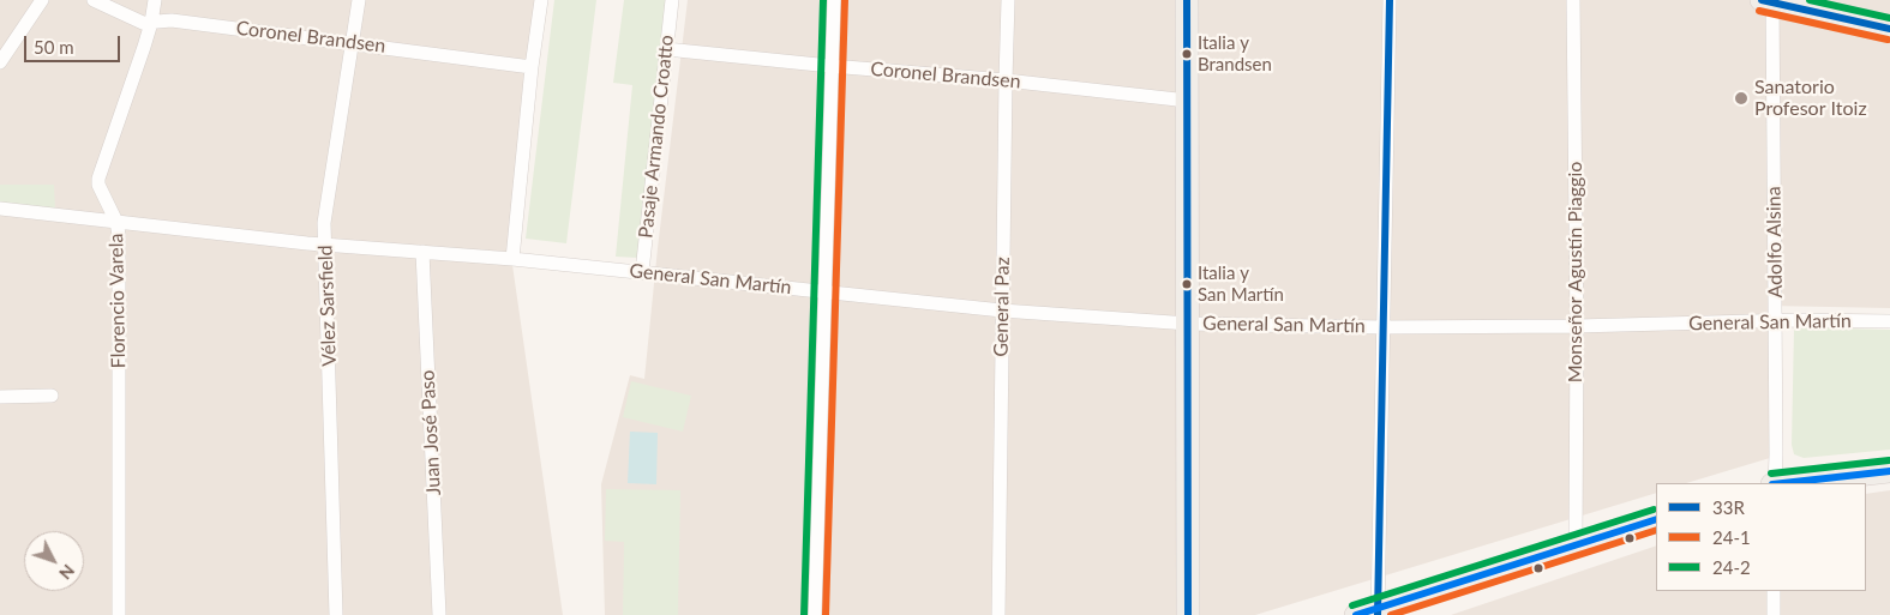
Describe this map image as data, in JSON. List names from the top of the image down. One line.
{"streets":{"street":["Coronel Brandsen","Pasaje Armando Croatto","Adolfo Alsina","Monseñor Agustín Piaggio","General San Martín","Florencio Varela","Vélez Sarsfield","General Paz","Juan José Paso"]},"crossings":[["Coronel Brandsen","Pasaje Armando Croatto"],["Coronel Brandsen","Florencio Varela"],["Coronel Brandsen","Vélez Sarsfield"],["Coronel Brandsen","General Paz"],["Pasaje Armando Croatto","General San Martín"],["Adolfo Alsina","General San Martín"],["Monseñor Agustín Piaggio","General San Martín"],["General San Martín","Florencio Varela"],["General San Martín","Vélez Sarsfield"],["General San Martín","General Paz"],["General San Martín","Juan José Paso"]],"places":["Italia y Brandsen","Sanatorio Profesor Itoiz","Italia y San Martín"],"lines":["transit line 33R","transit line 24-1","transit line 24-2"],"legend":["33R","24-1","24-2"],"scale_bar":"50 m","north":"bottom right"}
